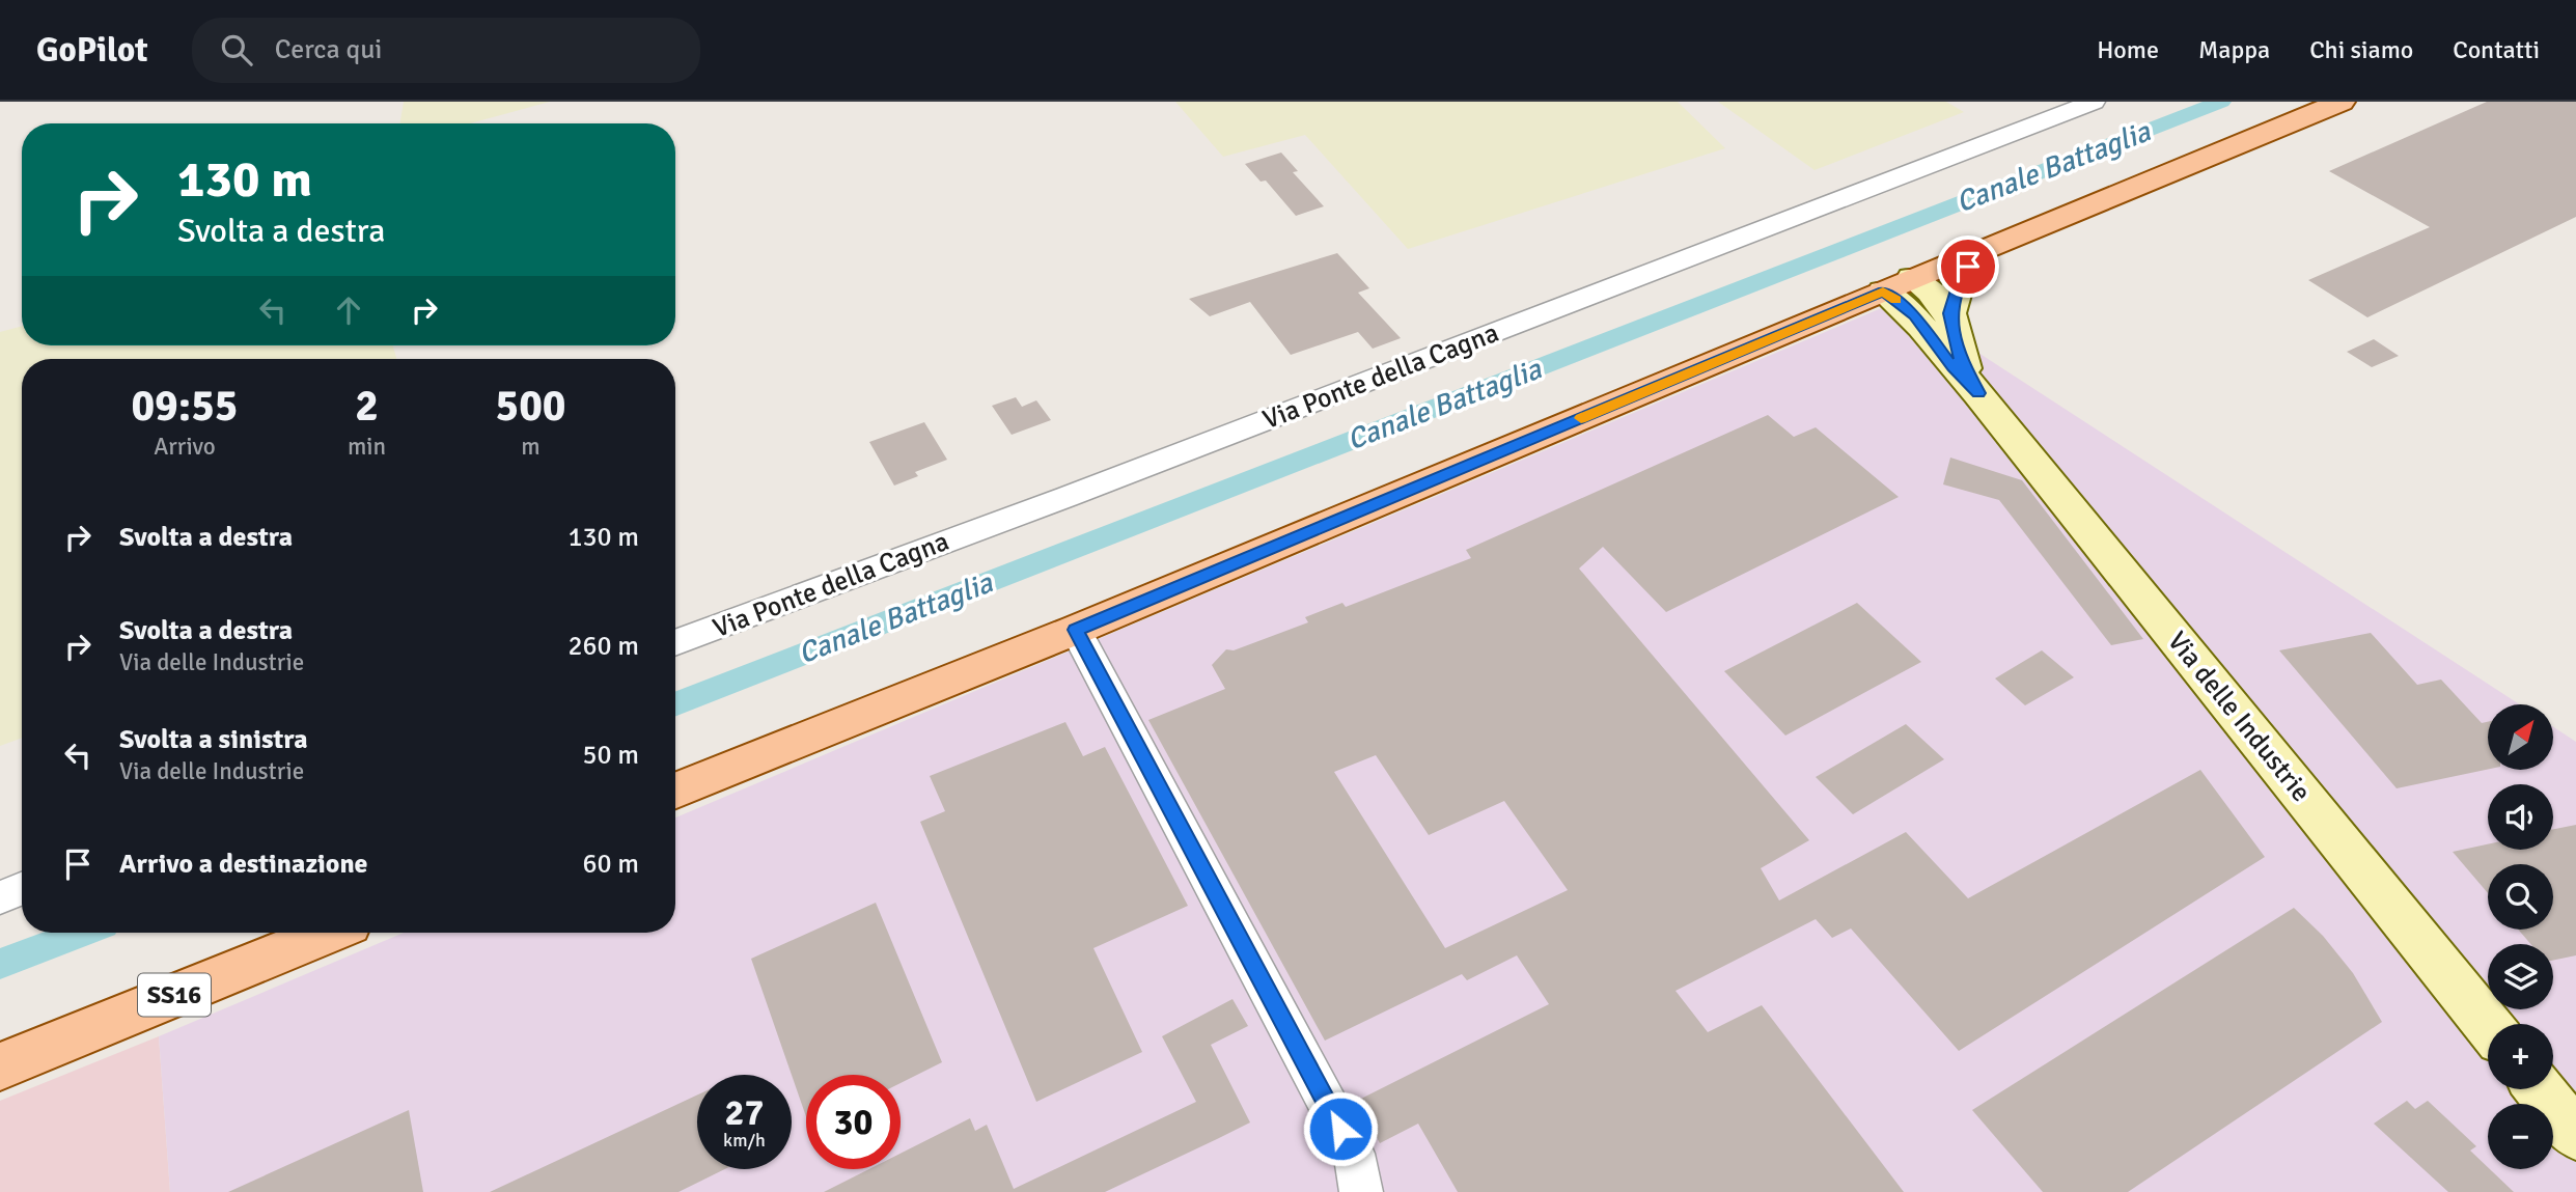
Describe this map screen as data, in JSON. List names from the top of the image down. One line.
{"streets":{"main road":["SS16"],"street":["Via Ponte della Cagna","Via delle Industrie"]},"water":["Canale Battaglia"],"north":"top right","page":{"header":"GoPilot","search":"Cerca qui","nav":["Home","Mappa","Chi siamo","Contatti"],"turn":["130 m","Svolta a destra"],"eta":["09:55","Arrivo","2","min","500","m"],"list":[{"name":"Svolta a destra","value":"130 m"},{"name":"Svolta a destra","note":"Via delle Industrie","value":"260 m"},{"name":"Svolta a sinistra","note":"Via delle Industrie","value":"50 m"},{"name":"Arrivo a destinazione","value":"60 m"}],"map_buttons":["+","−"],"speed":"27 km/h","limit":"30"}}
